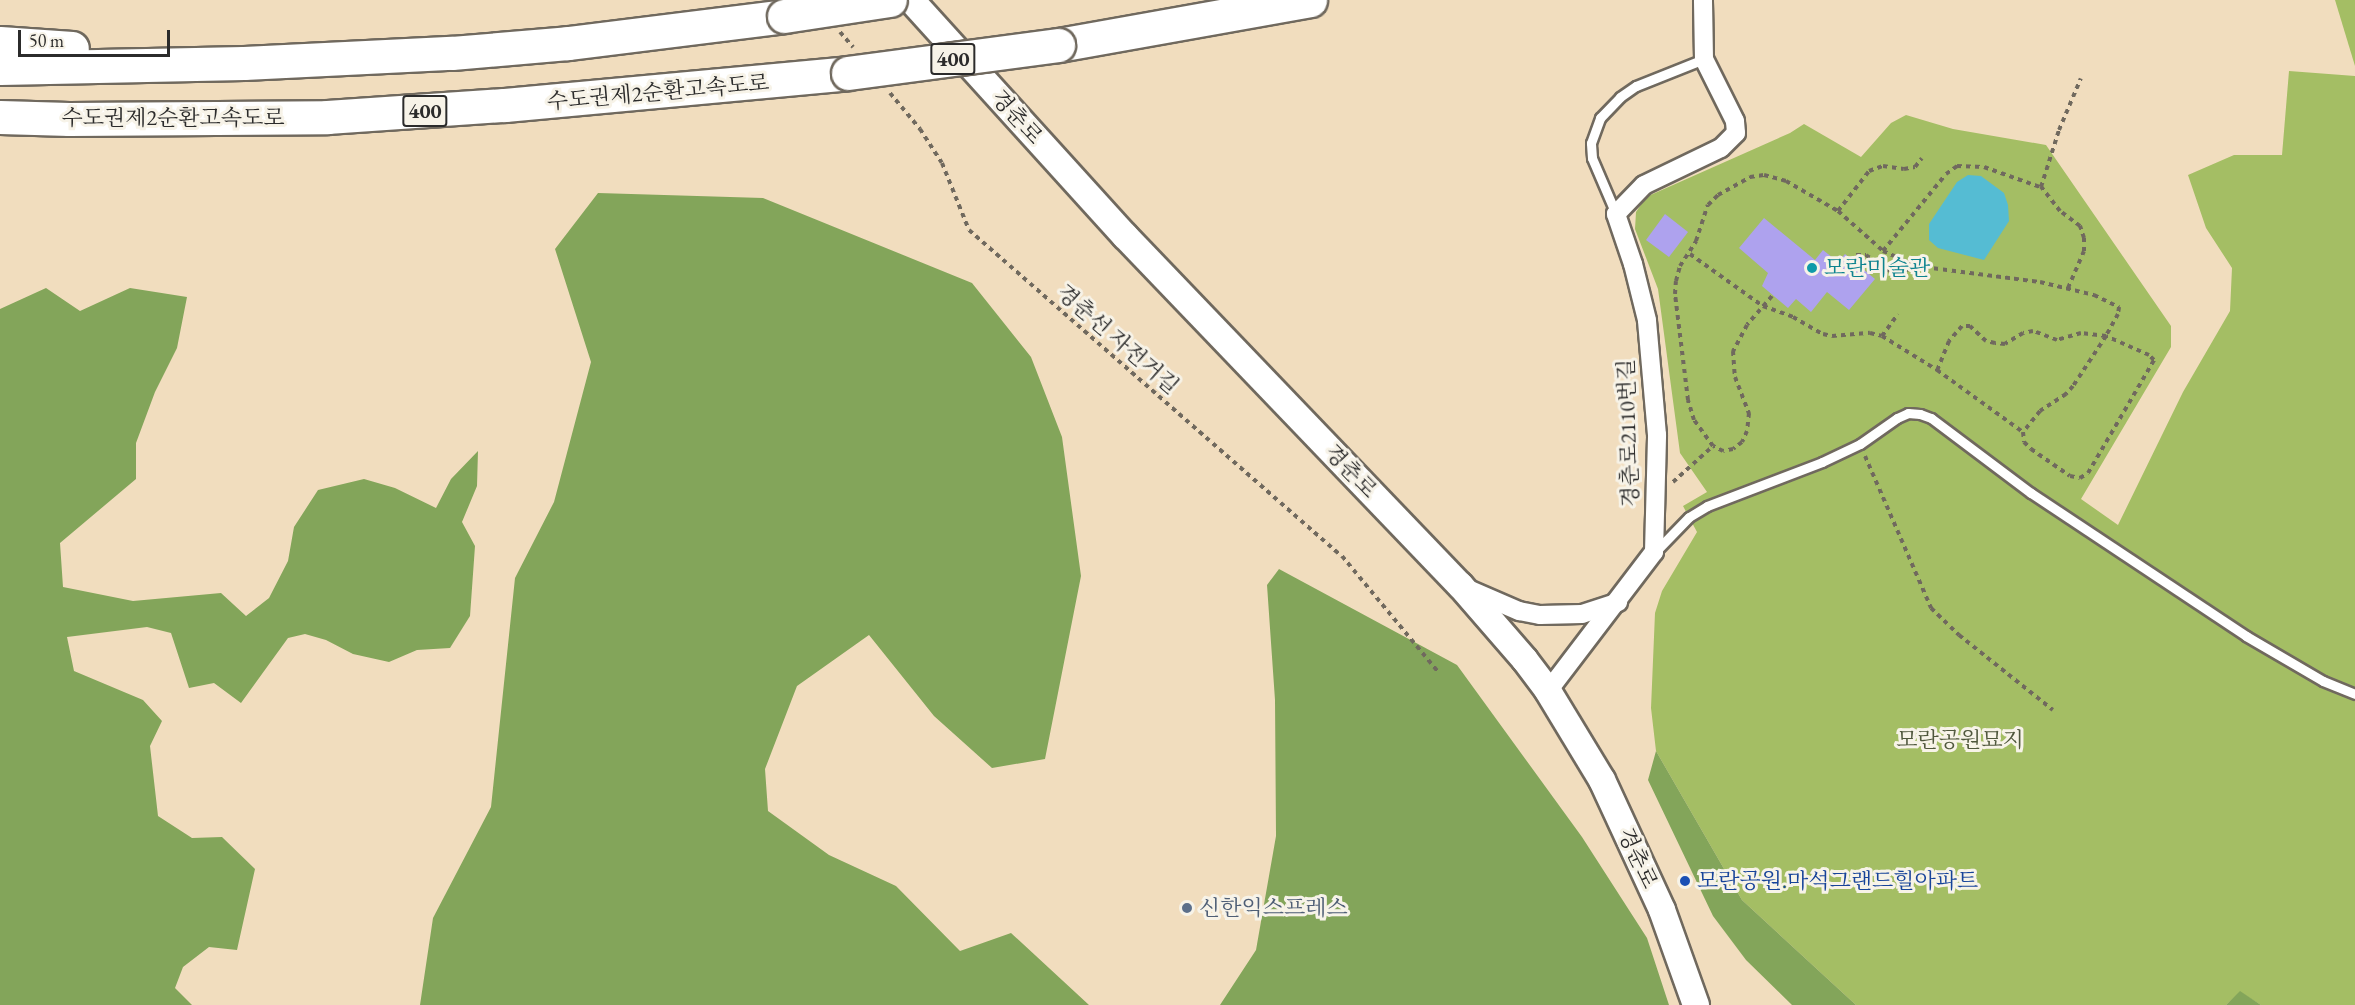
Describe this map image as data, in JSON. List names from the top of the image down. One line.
{"streets":{"highway":["400","수도권제2순환고속도로"],"street":["경춘로","경춘로2110번길"],"path":["경춘선 자전거길"]},"parks":["모란공원묘지"],"places":["모란미술관","모란공원.마석그랜드힐아파트","신한익스프레스"],"scale_bar":"50 m"}
